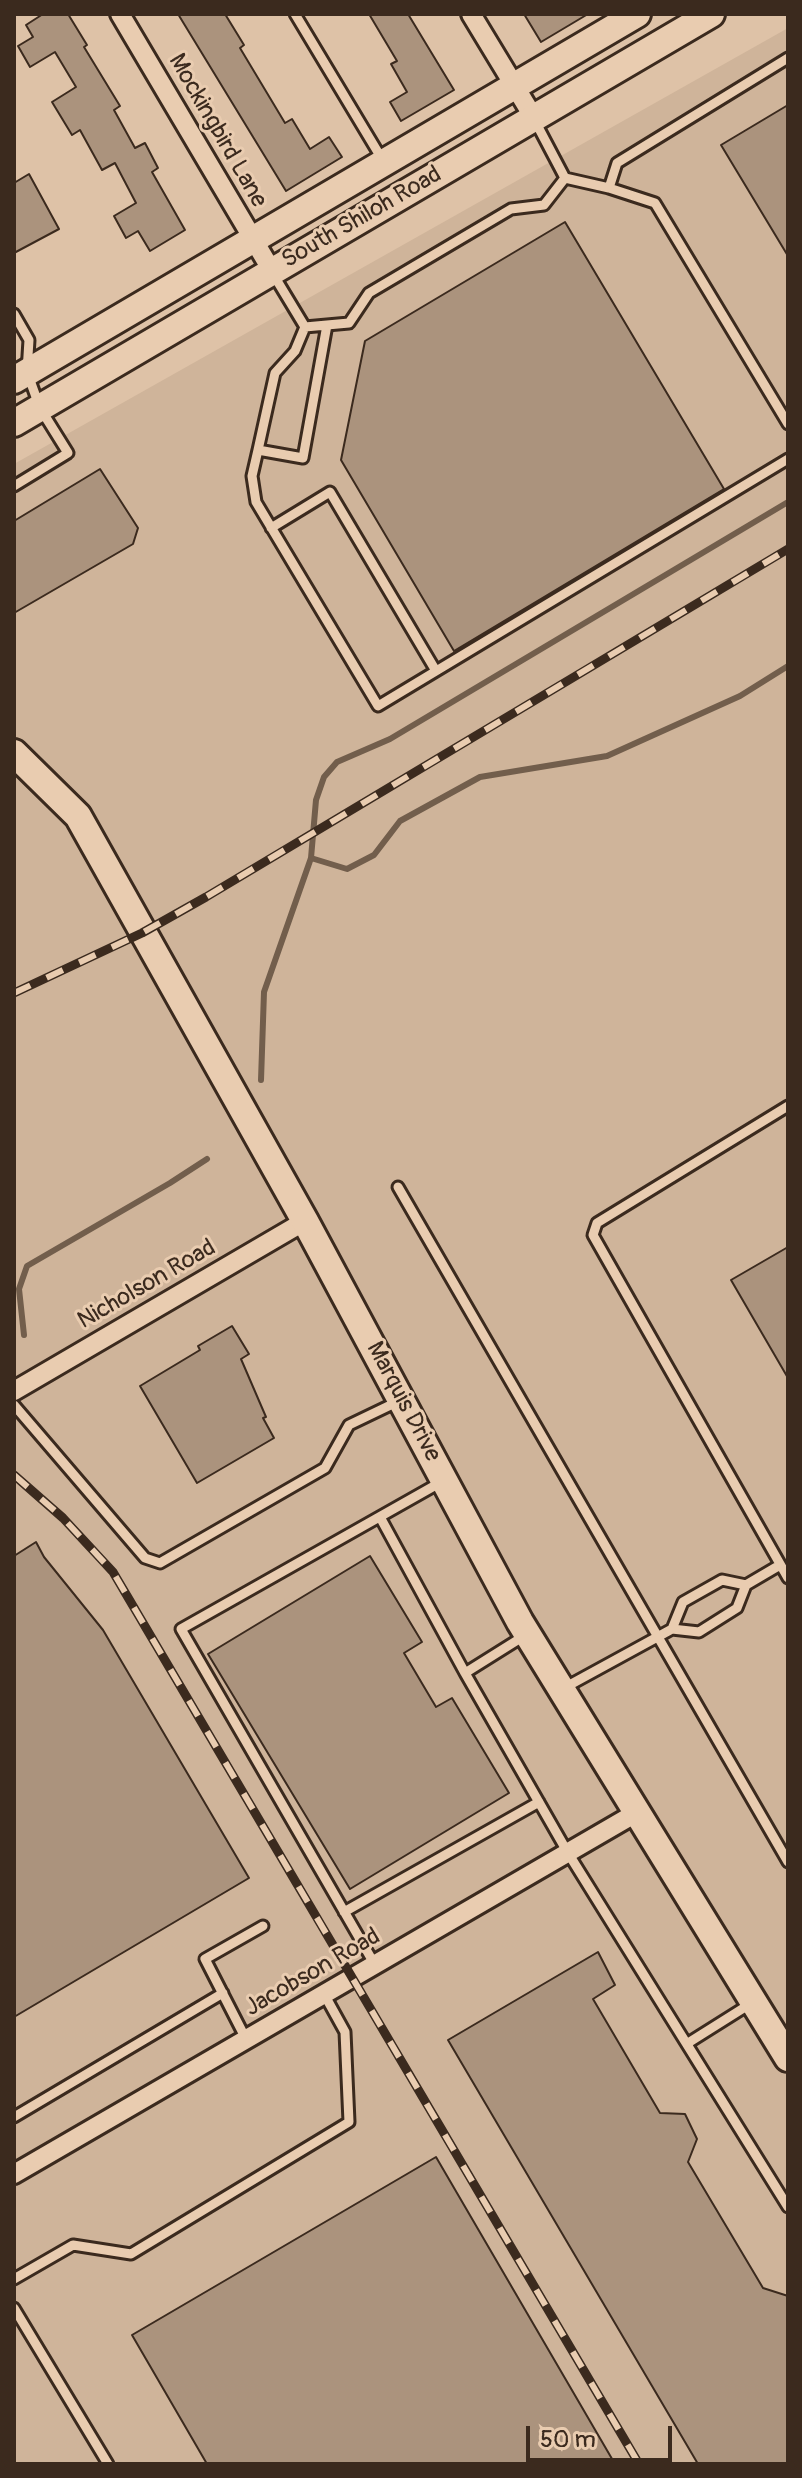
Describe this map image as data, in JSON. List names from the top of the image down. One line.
{"streets":{"street":["Mockingbird Lane","South Shiloh Road","Nicholson Road","Marquis Drive","Jacobson Road"]},"crossings":[["Mockingbird Lane","South Shiloh Road"],["Nicholson Road","Marquis Drive"],["Marquis Drive","Jacobson Road"]],"scale_bar":"50 m"}
